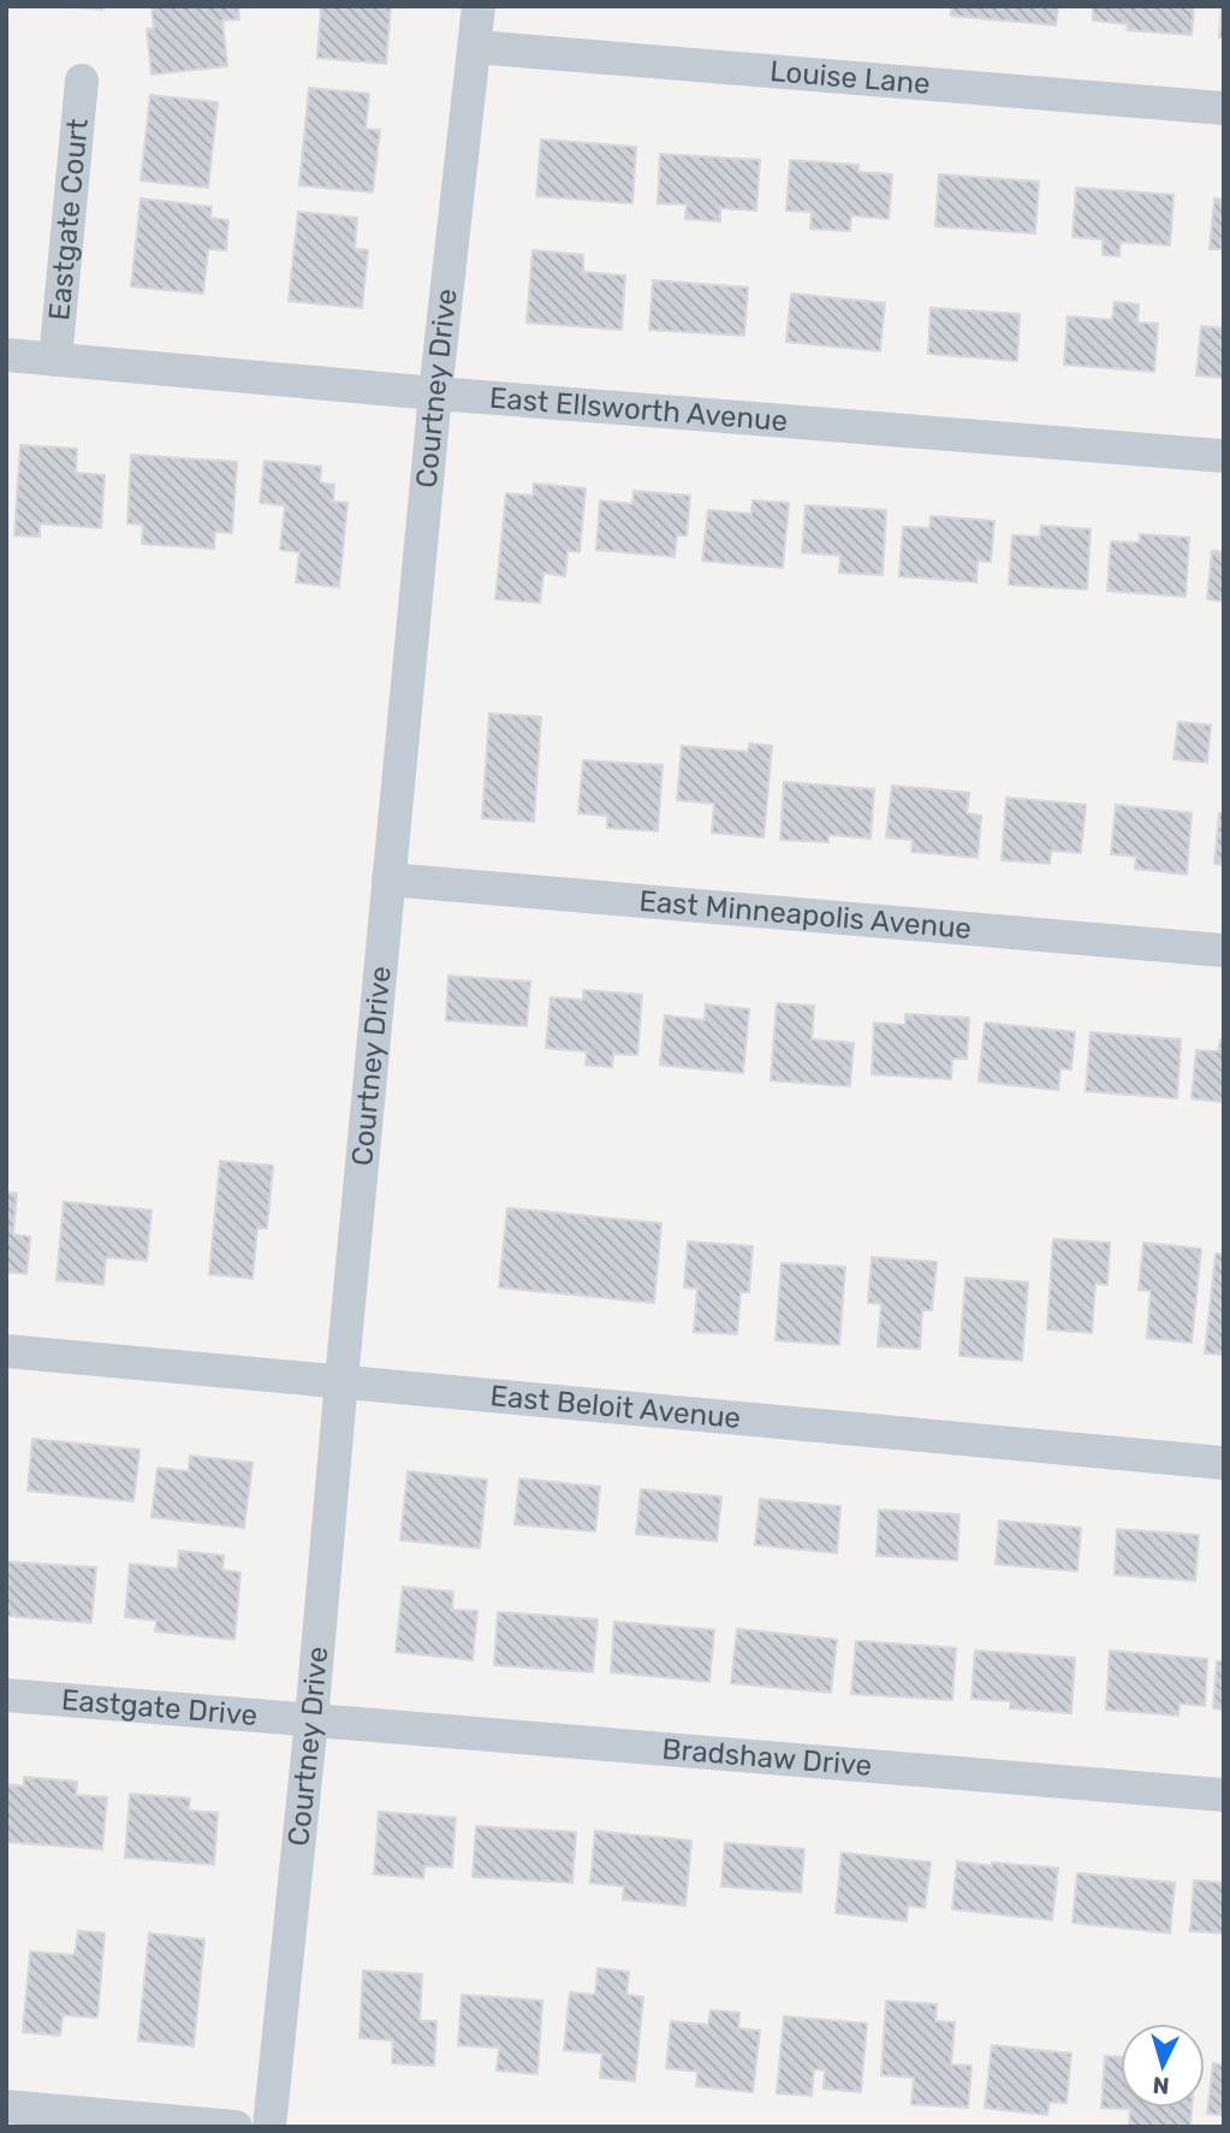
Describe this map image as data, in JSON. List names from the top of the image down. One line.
{"streets":{"street":["Louise Lane","Eastgate Court","Courtney Drive","East Ellsworth Avenue","East Minneapolis Avenue","East Beloit Avenue","Eastgate Drive","Bradshaw Drive"]},"crossings":[["Louise Lane","Courtney Drive"],["Eastgate Court","East Ellsworth Avenue"],["Courtney Drive","East Ellsworth Avenue"],["Courtney Drive","East Minneapolis Avenue"],["Courtney Drive","East Beloit Avenue"],["Courtney Drive","Eastgate Drive"],["Courtney Drive","Bradshaw Drive"],["Eastgate Drive","Bradshaw Drive"]],"north":"bottom"}
